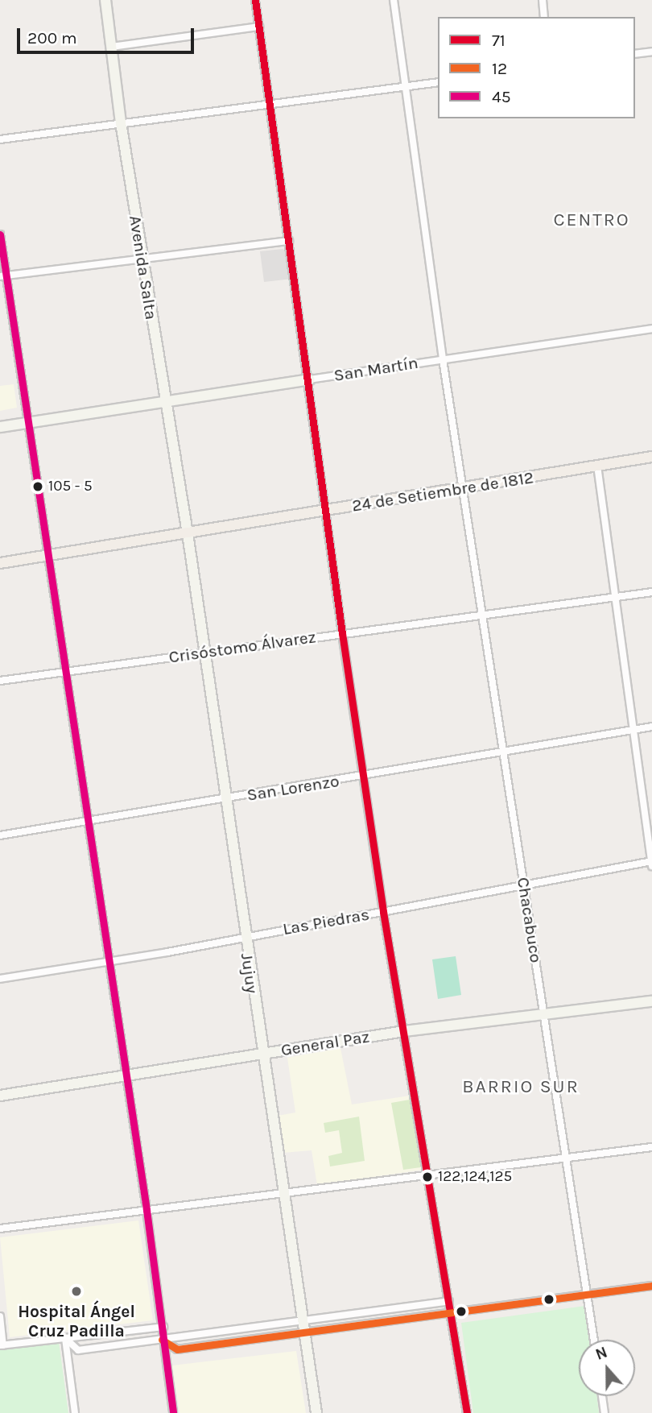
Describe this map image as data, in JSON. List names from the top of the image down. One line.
{"streets":{"main road":["24 de Setiembre de 1812"],"street":["Avenida Salta","San Martín","Crisóstomo Álvarez","San Lorenzo","Chacabuco","Las Piedras","Jujuy","General Paz"]},"crossings":[["Avenida Salta","San Martín"],["Avenida Salta","24 de Setiembre de 1812"],["Avenida Salta","Jujuy"],["San Martín","Chacabuco"],["24 de Setiembre de 1812","Chacabuco"],["24 de Setiembre de 1812","Jujuy"],["Crisóstomo Álvarez","Chacabuco"],["Crisóstomo Álvarez","Jujuy"],["San Lorenzo","Chacabuco"],["San Lorenzo","Jujuy"],["Chacabuco","Las Piedras"],["Chacabuco","General Paz"],["Las Piedras","Jujuy"],["Jujuy","General Paz"]],"districts":["CENTRO","BARRIO SUR"],"places":["105 - 5","122,124,125","Hospital Ángel Cruz Padilla"],"lines":["transit line 71","transit line 45","transit line 12"],"legend":["71","12","45"],"scale_bar":"200 m","north":"top"}
